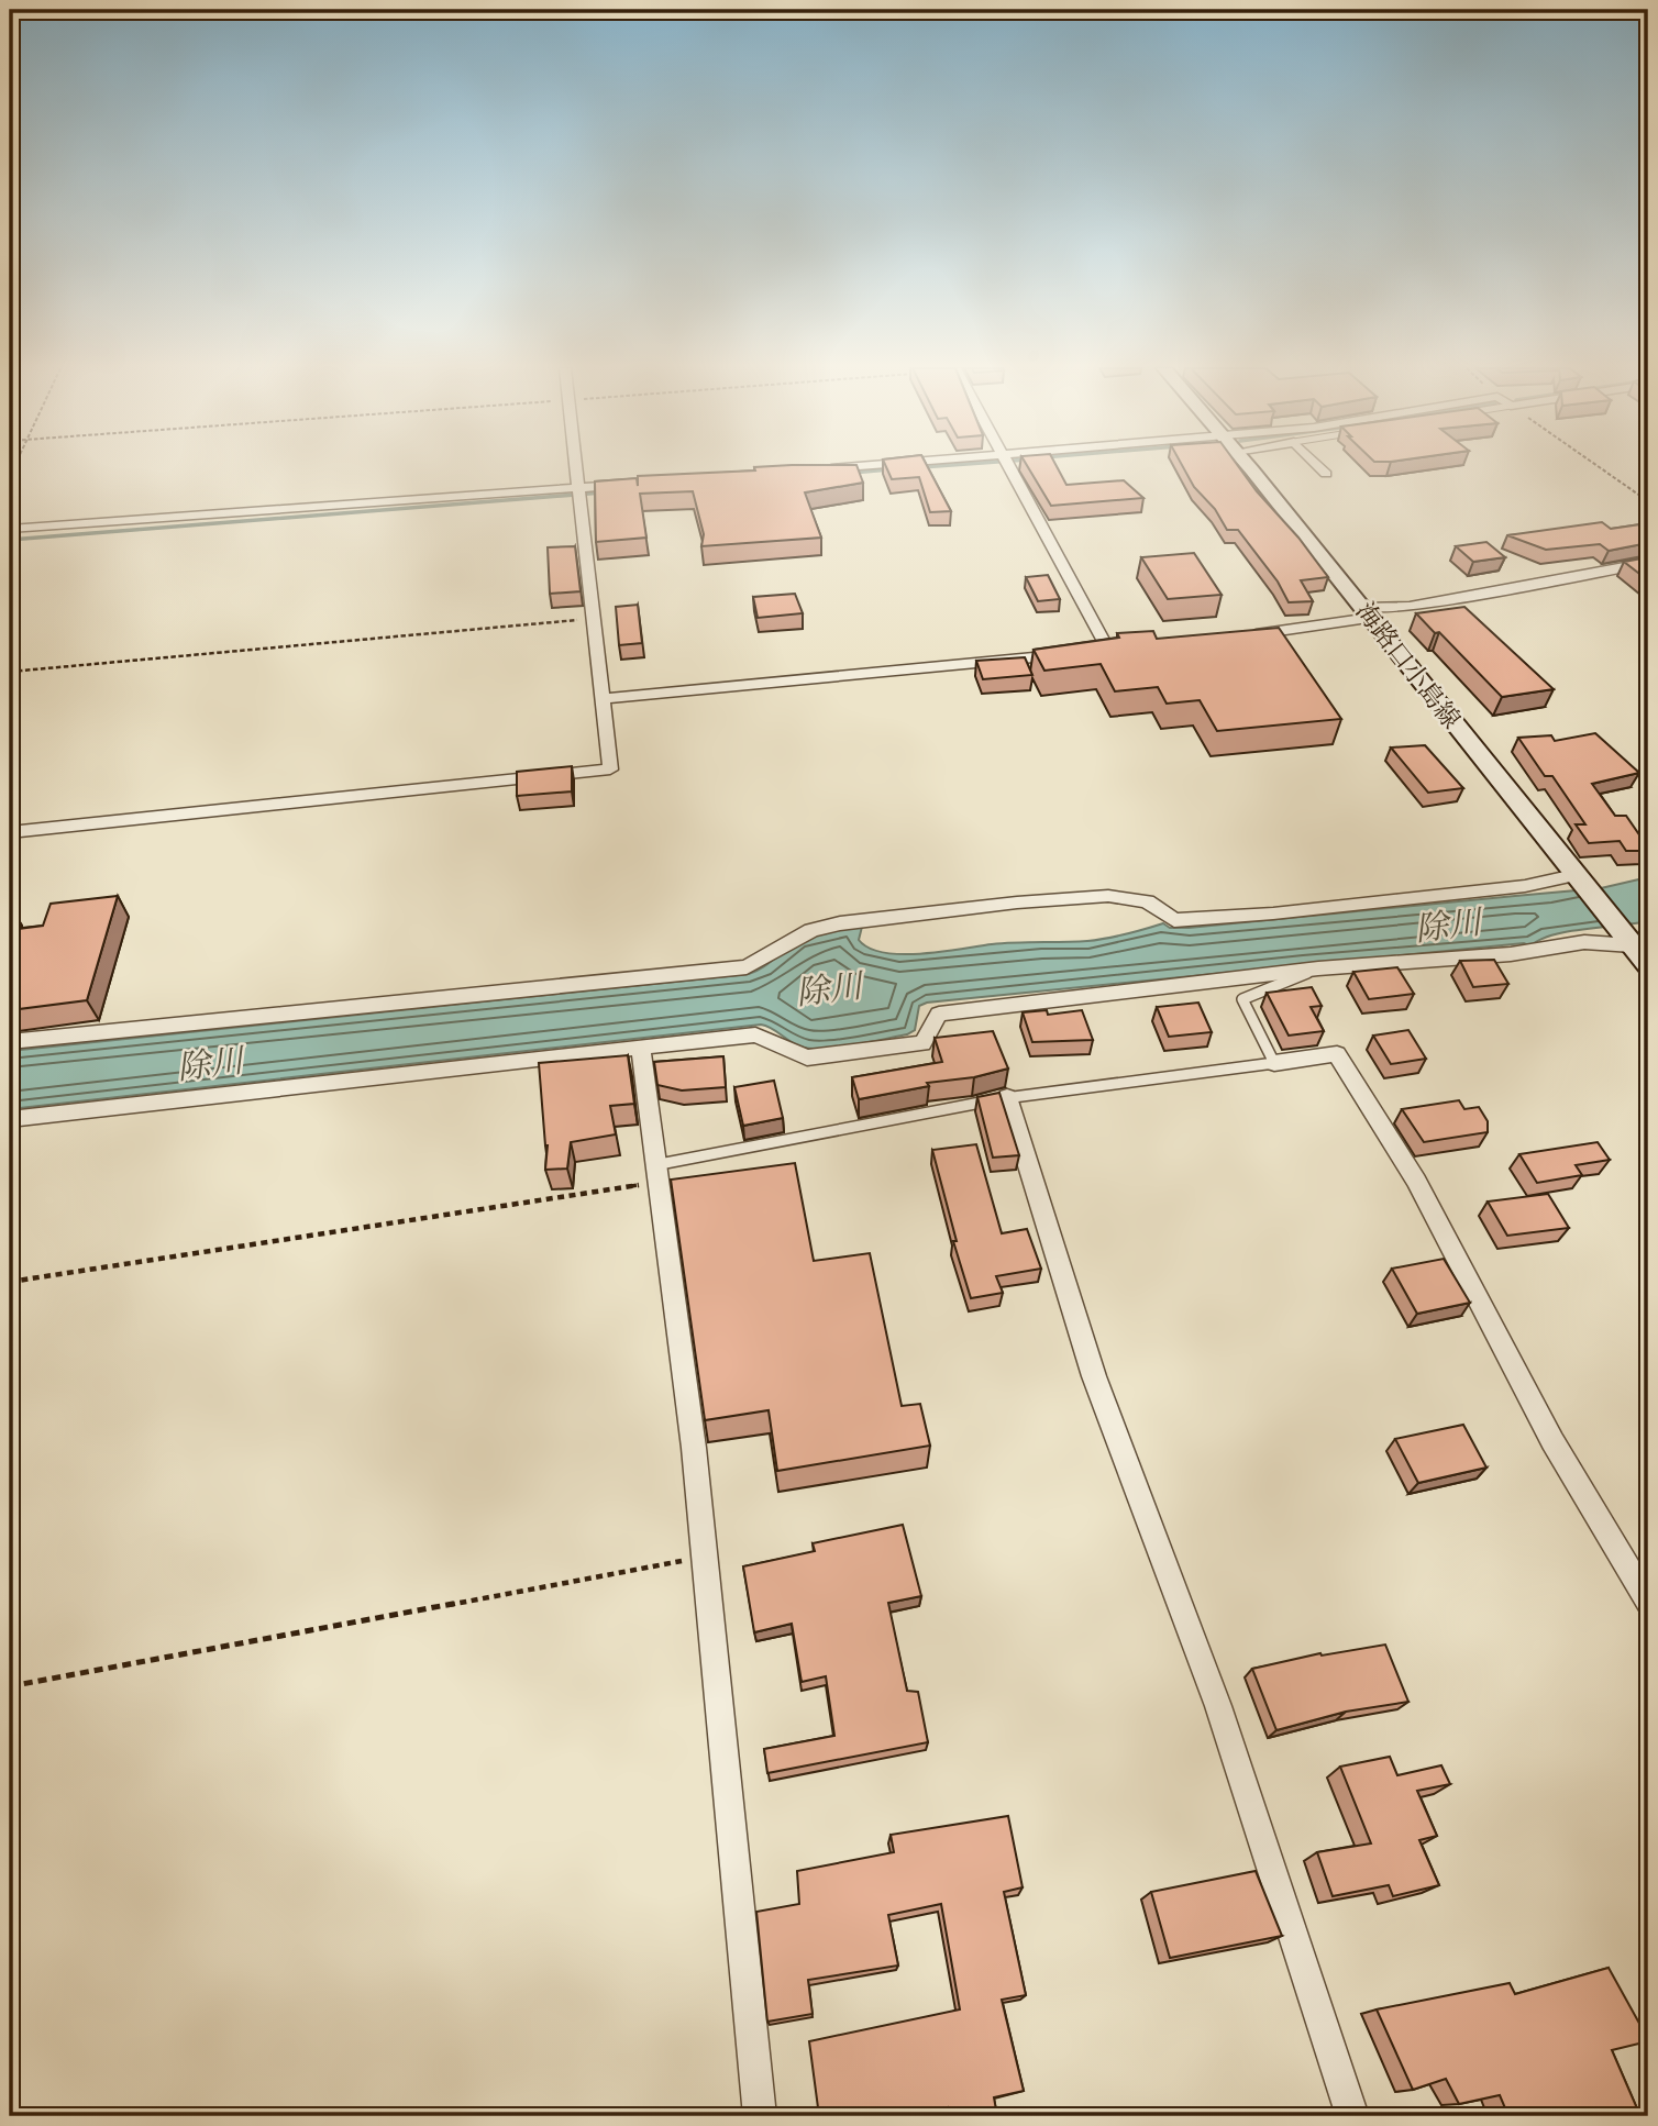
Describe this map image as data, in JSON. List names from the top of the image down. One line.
{"streets":{"main road":["海路口小島線"]},"water":["除川"]}
